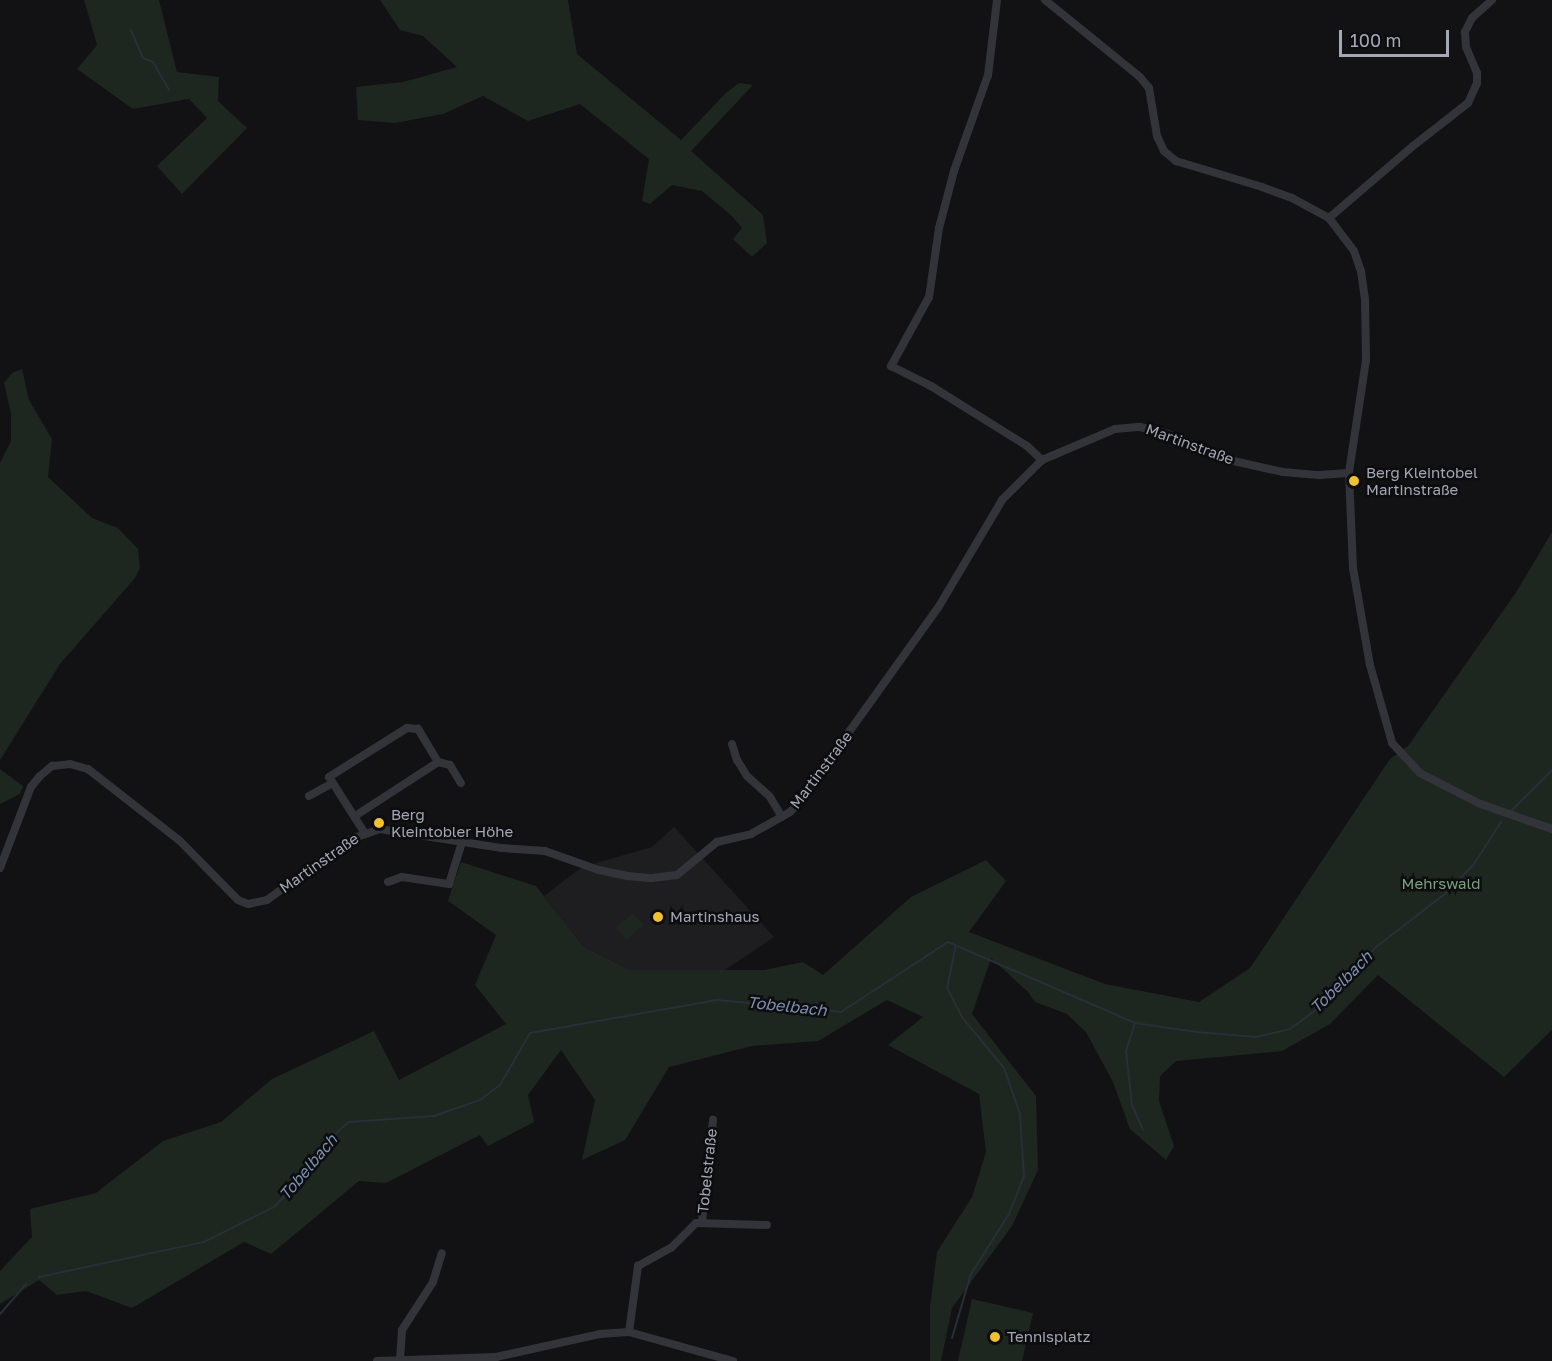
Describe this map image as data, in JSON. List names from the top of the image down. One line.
{"streets":{"street":["Martinstraße","Tobelstraße"]},"water":["Tobelbach"],"parks":["Mehrswald"],"places":["Berg Kleintobel Martinstraße","Berg Kleintobler Höhe","Martinshaus","Tennisplatz"],"scale_bar":"100 m"}
